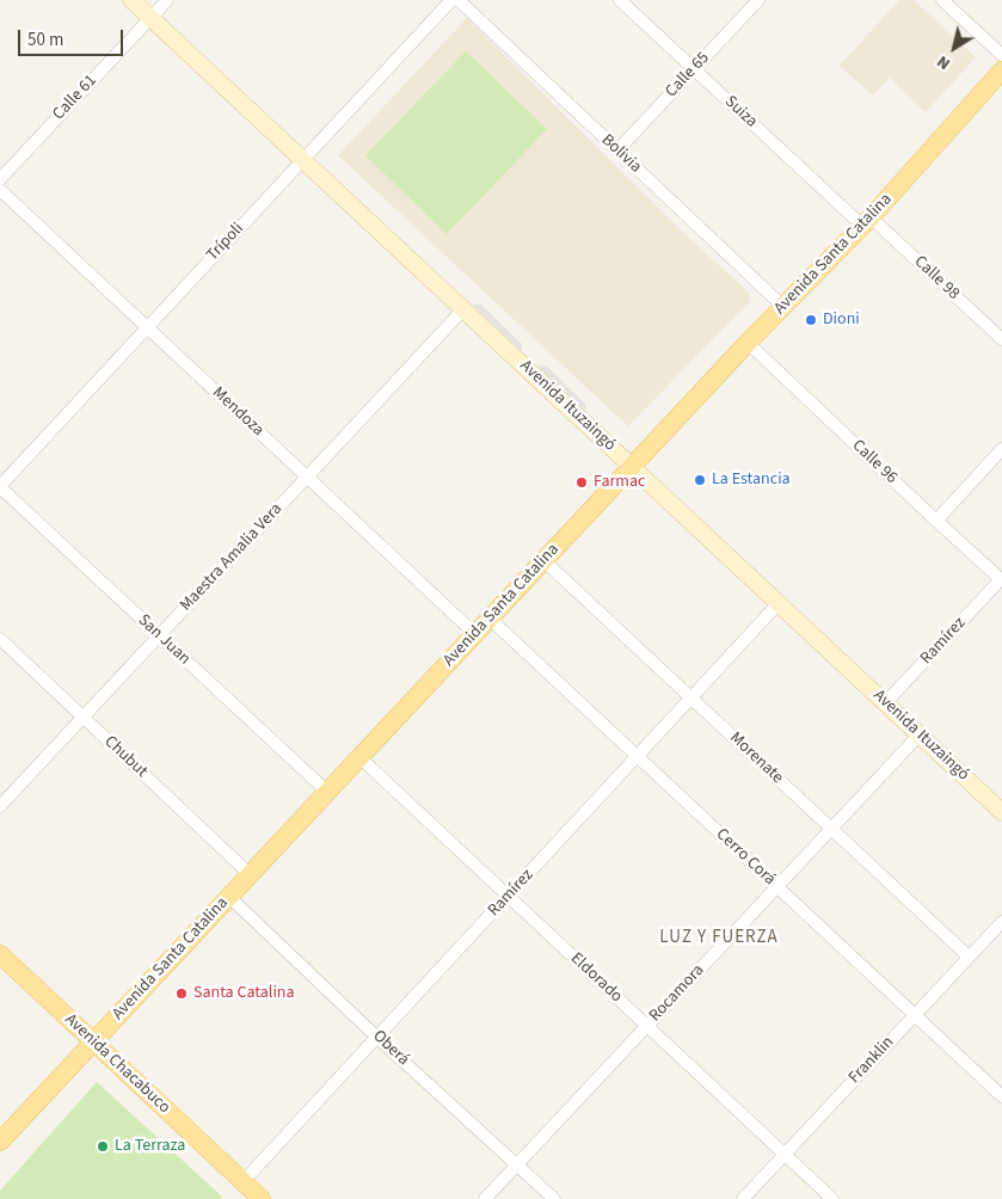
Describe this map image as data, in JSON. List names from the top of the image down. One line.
{"streets":{"main road":["Avenida Santa Catalina","Avenida Ituzaingó","Avenida Chacabuco"],"street":["Calle 65","Calle 61","Suiza","Bolivia","Trípoli","Calle 98","Mendoza","Calle 96","Maestra Amalia Vera","San Juan","Ramírez","Chubut","Morenate","Cerro Corá","Eldorado","Rocamora","Oberá","Franklin"]},"crossings":[["Calle 65","Suiza"],["Calle 65","Bolivia"],["Calle 61","Avenida Ituzaingó"],["Suiza","Avenida Santa Catalina"],["Suiza","Calle 98"],["Bolivia","Avenida Santa Catalina"],["Trípoli","Avenida Ituzaingó"],["Trípoli","Mendoza"],["Trípoli","San Juan"],["Avenida Santa Catalina","Calle 98"],["Avenida Santa Catalina","Avenida Ituzaingó"],["Avenida Santa Catalina","Mendoza"],["Avenida Santa Catalina","Calle 96"],["Avenida Santa Catalina","San Juan"],["Avenida Santa Catalina","Chubut"],["Avenida Santa Catalina","Morenate"],["Avenida Santa Catalina","Cerro Corá"],["Avenida Santa Catalina","Eldorado"],["Avenida Santa Catalina","Oberá"],["Avenida Santa Catalina","Avenida Chacabuco"],["Avenida Ituzaingó","Maestra Amalia Vera"],["Avenida Ituzaingó","Ramírez"],["Avenida Ituzaingó","Rocamora"],["Mendoza","Maestra Amalia Vera"],["Calle 96","Ramírez"],["Maestra Amalia Vera","San Juan"],["Maestra Amalia Vera","Chubut"],["Ramírez","Morenate"],["Ramírez","Cerro Corá"],["Ramírez","Eldorado"],["Ramírez","Oberá"],["Ramírez","Avenida Chacabuco"],["Morenate","Rocamora"],["Morenate","Franklin"],["Cerro Corá","Rocamora"],["Cerro Corá","Franklin"],["Eldorado","Rocamora"],["Eldorado","Franklin"],["Rocamora","Oberá"]],"districts":["LUZ Y FUERZA"],"places":["Dioni","La Estancia","Farmac","Santa Catalina","La Terraza"],"scale_bar":"50 m","north":"bottom left"}
